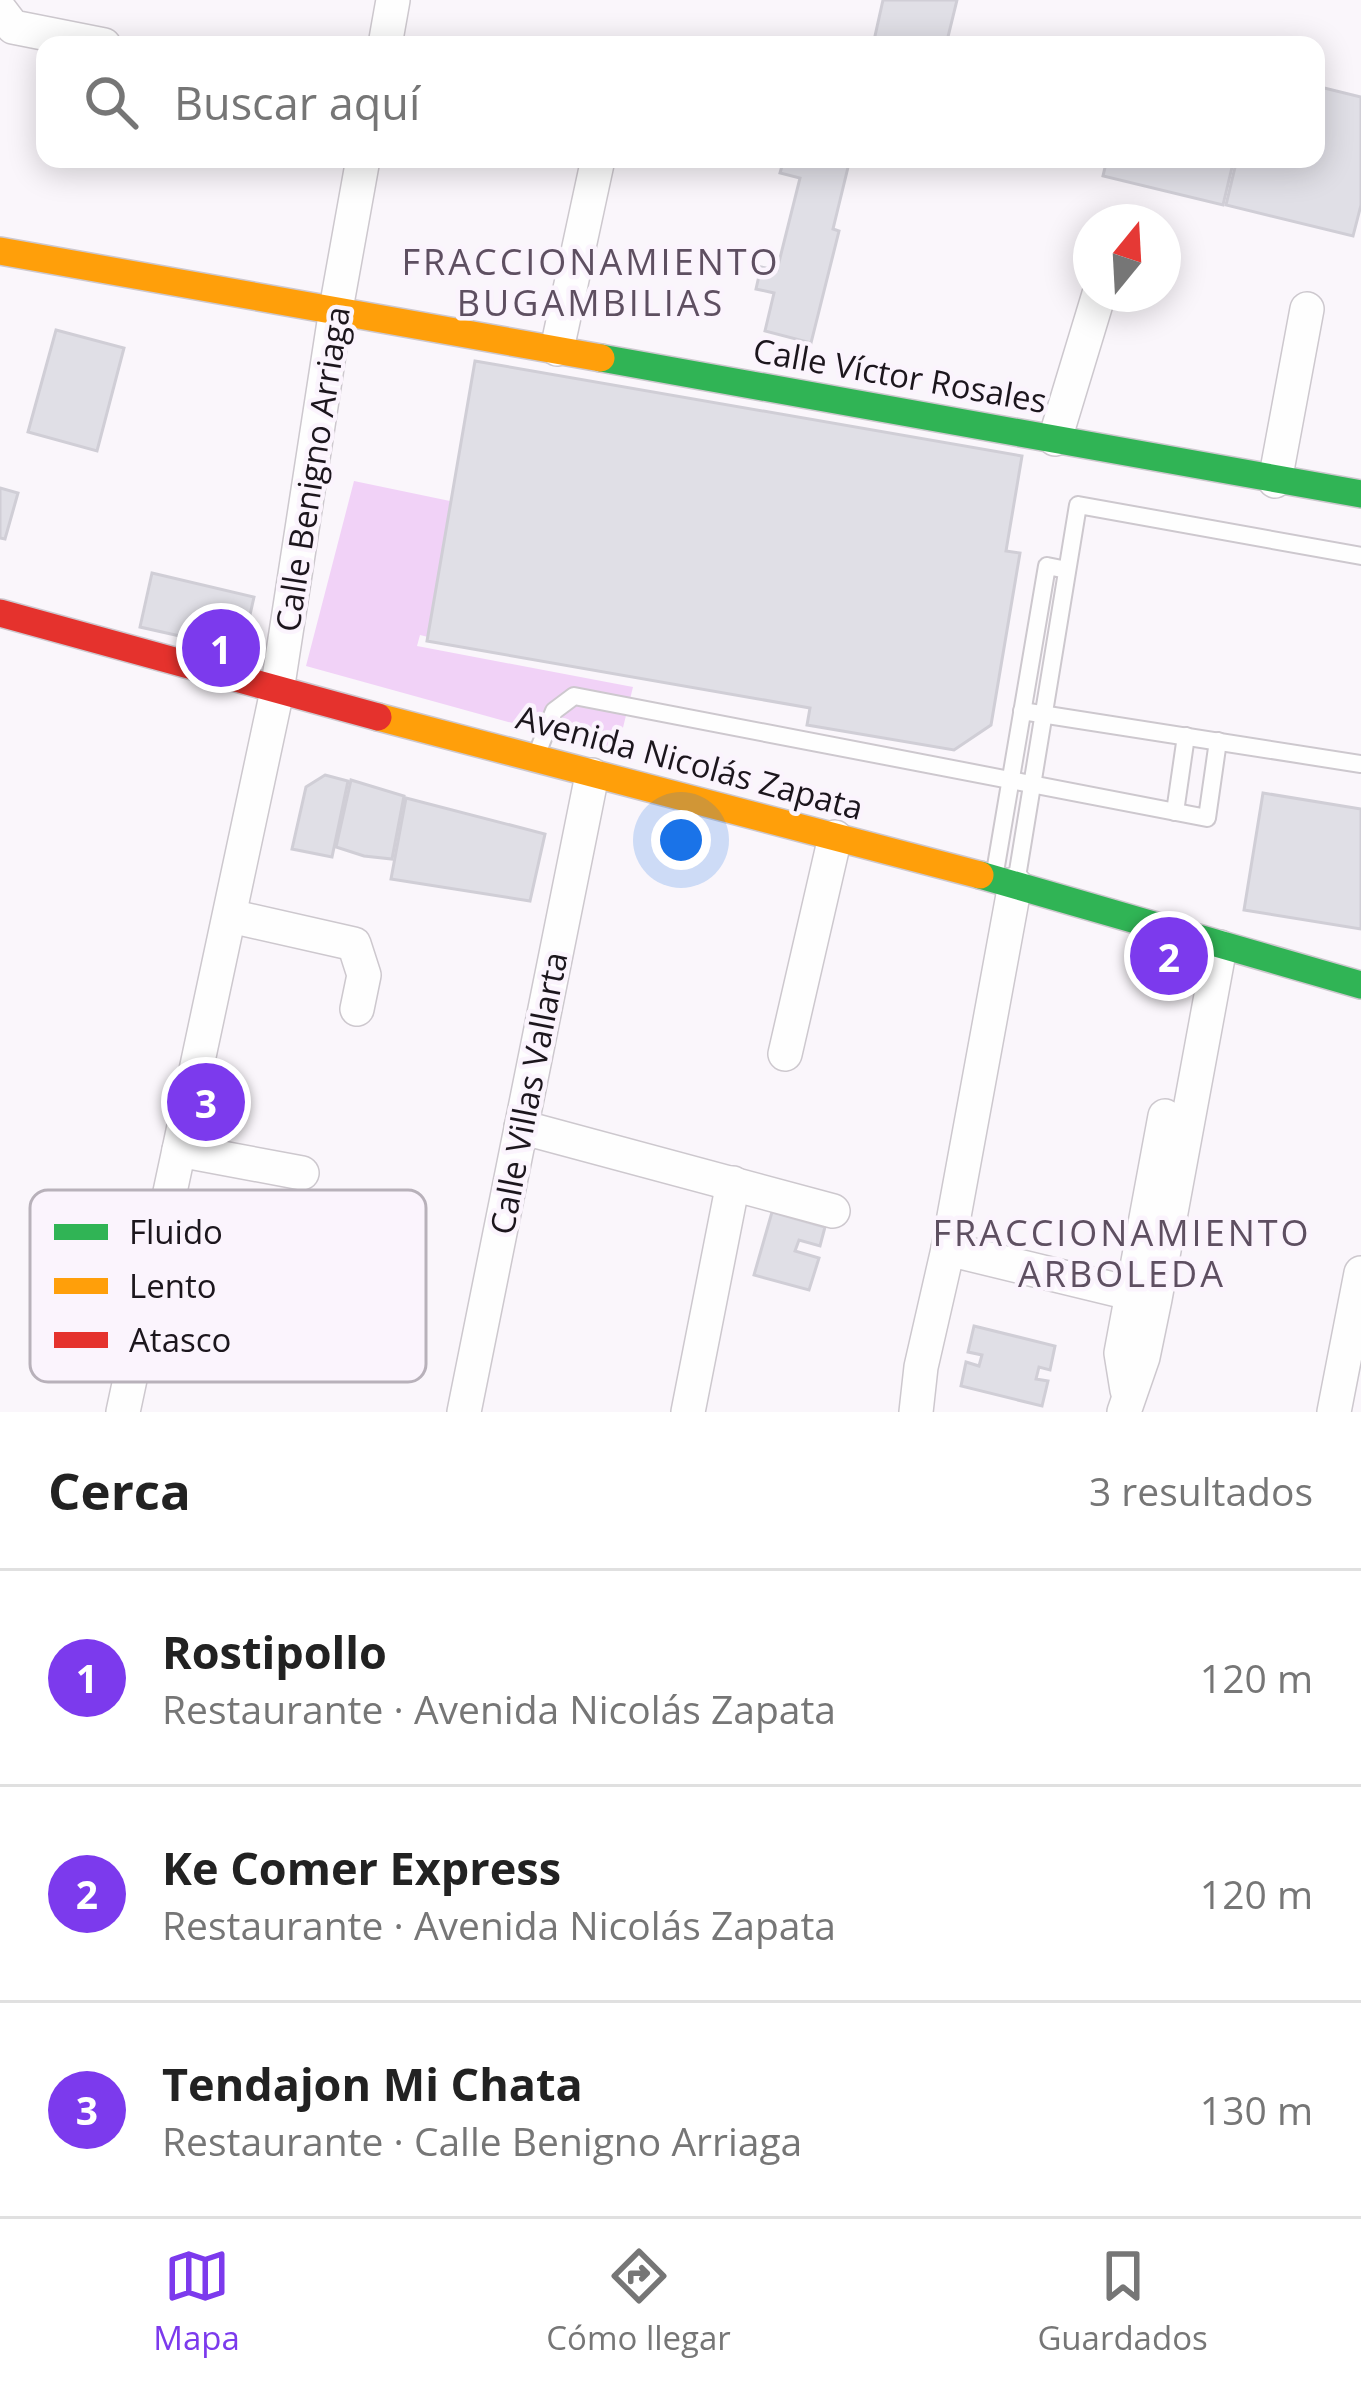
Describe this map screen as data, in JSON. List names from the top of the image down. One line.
{"streets":{"street":["Calle Víctor Rosales","Calle Benigno Arriaga","Avenida Nicolás Zapata","Calle Villas Vallarta"]},"crossings":[["Calle Víctor Rosales","Calle Benigno Arriaga"],["Calle Benigno Arriaga","Avenida Nicolás Zapata"],["Avenida Nicolás Zapata","Calle Villas Vallarta"]],"districts":["FRACCIONAMIENTO BUGAMBILIAS","FRACCIONAMIENTO ARBOLEDA"],"legend":["Fluido","Lento","Atasco"],"north":"top","page":{"search":"Buscar aquí","pins":["1","2","3"],"heading":["Cerca","3 resultados"],"list":[{"mark":"1","name":"Rostipollo","note":"Restaurante · Avenida Nicolás Zapata","value":"120 m"},{"mark":"2","name":"Ke Comer Express","note":"Restaurante · Avenida Nicolás Zapata","value":"120 m"},{"mark":"3","name":"Tendajon Mi Chata","note":"Restaurante · Calle Benigno Arriaga","value":"130 m"}],"nav":["Mapa","Cómo llegar","Guardados"]}}
